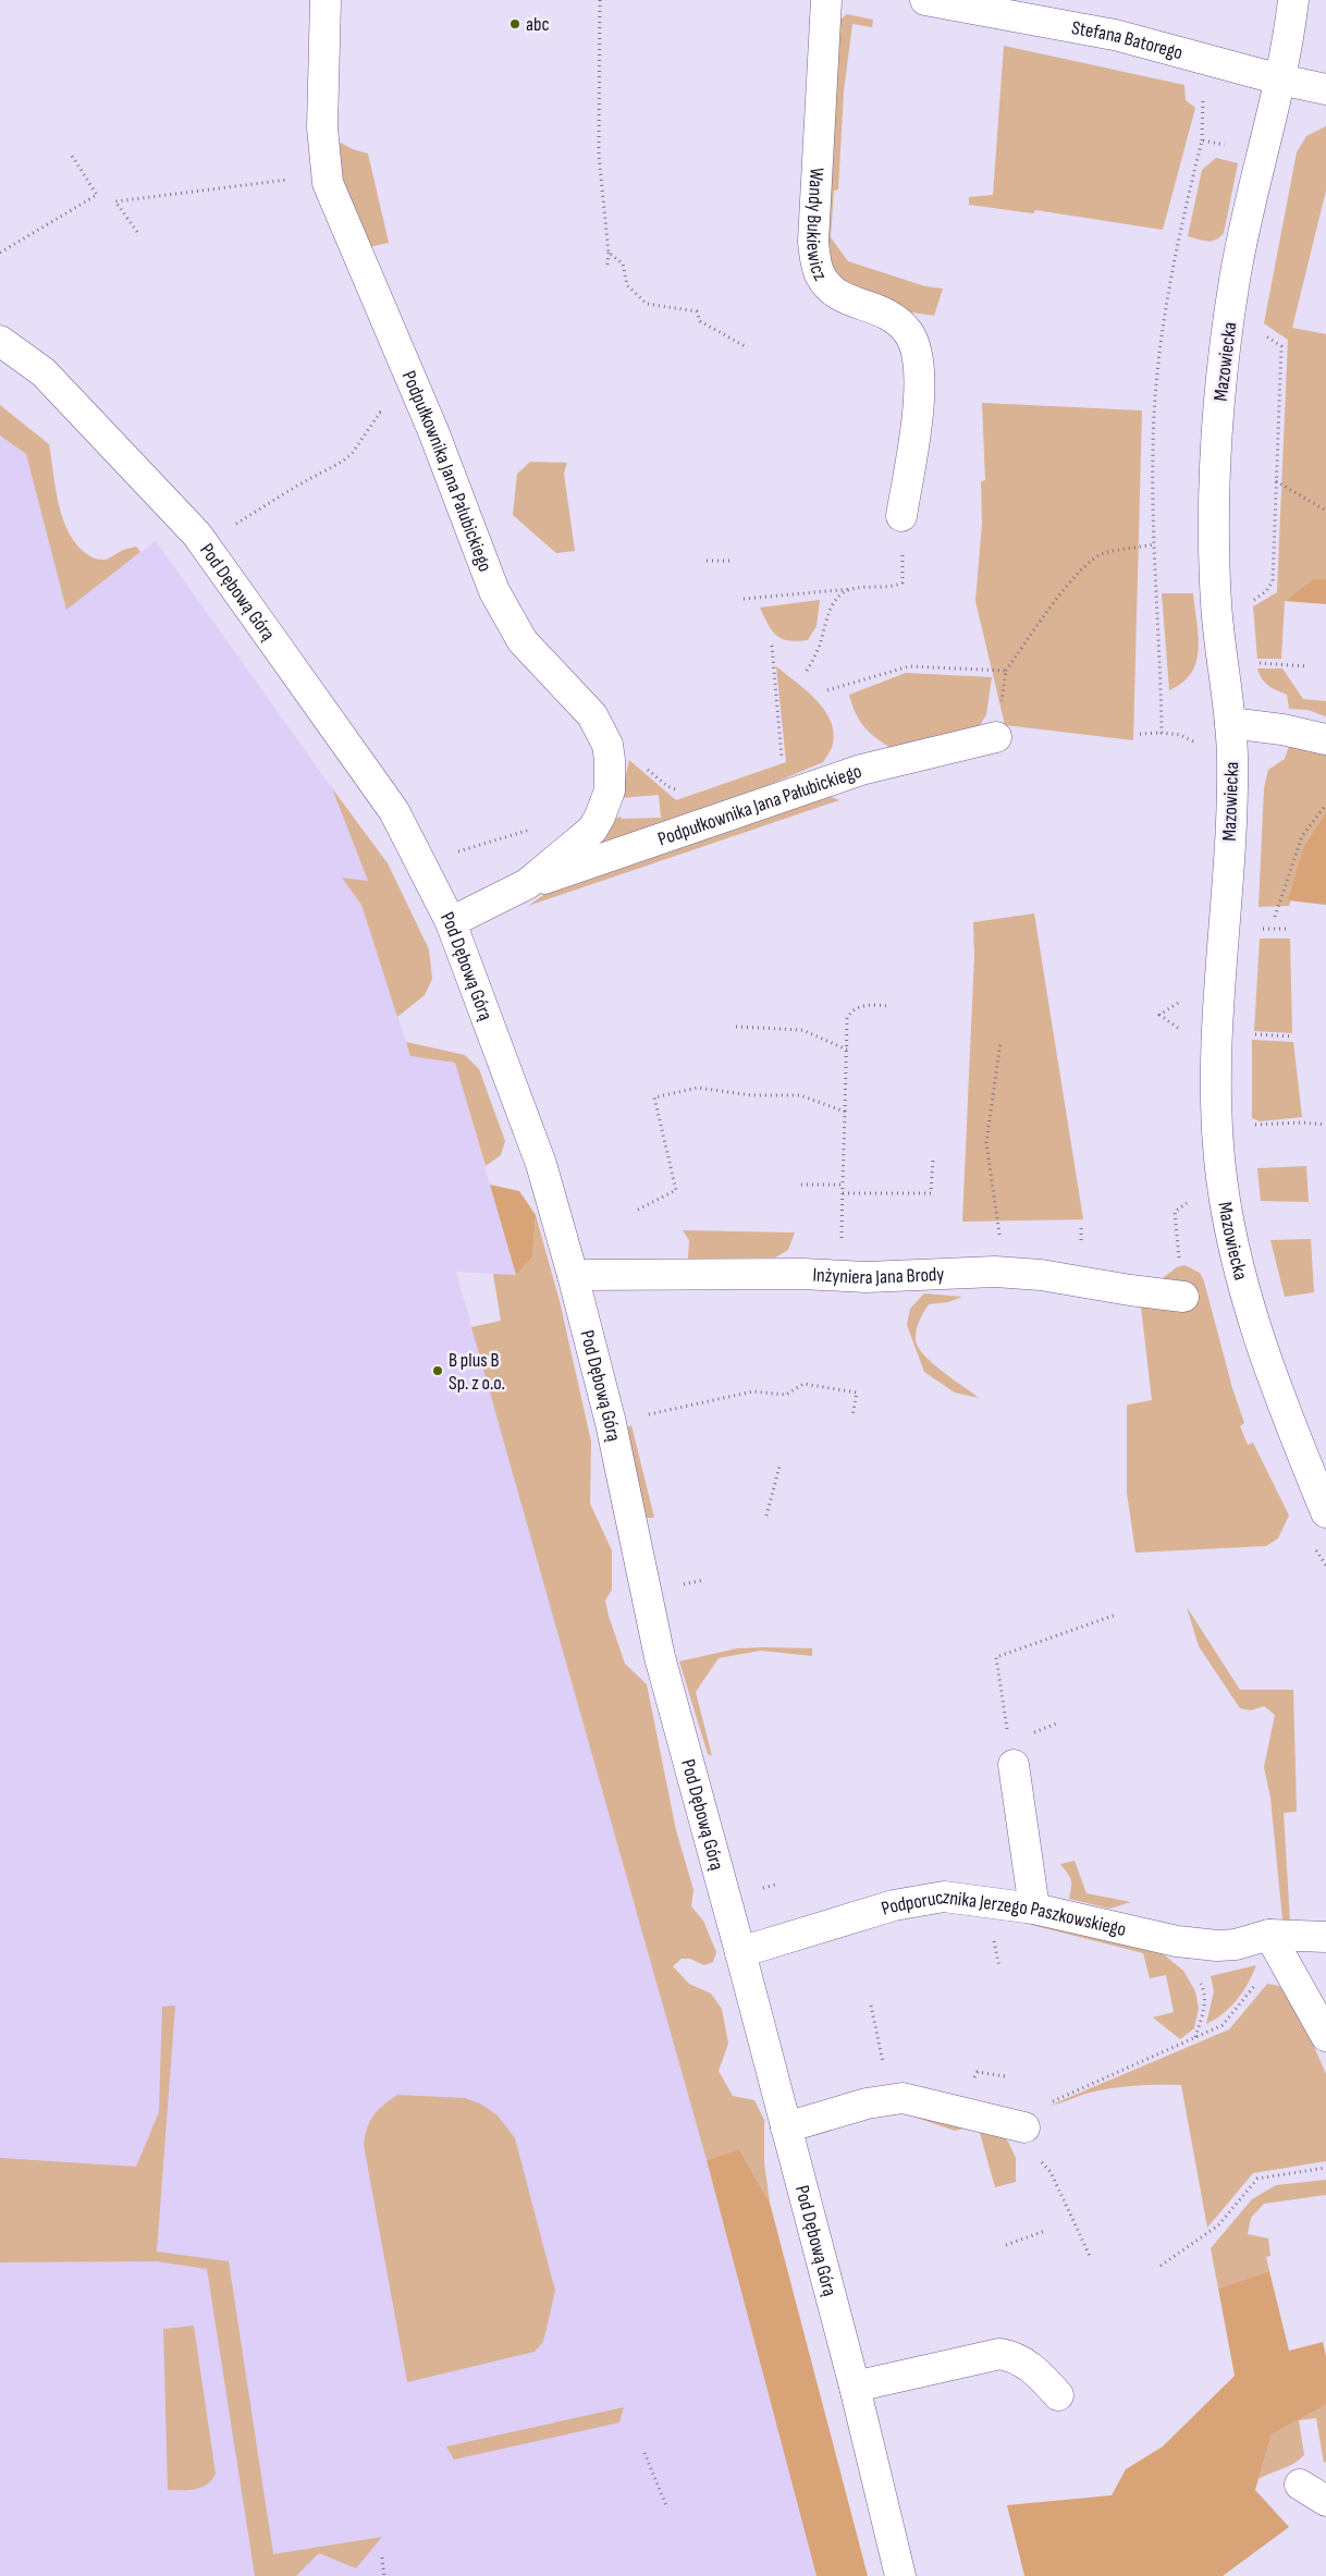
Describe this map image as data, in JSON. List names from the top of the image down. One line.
{"streets":{"street":["Stefana Batorego","Wandy Bukiewicz","Mazowiecka","Podpułkownika Jana Pałubickiego","Pod Dębową Górą","Inżyniera Jana Brody","Podporucznika Jerzego Paszkowskiego"]},"crossings":[["Stefana Batorego","Mazowiecka"],["Podpułkownika Jana Pałubickiego","Pod Dębową Górą"],["Pod Dębową Górą","Inżyniera Jana Brody"],["Pod Dębową Górą","Podporucznika Jerzego Paszkowskiego"]],"places":["abc","B plus B Sp. z o.o."]}
